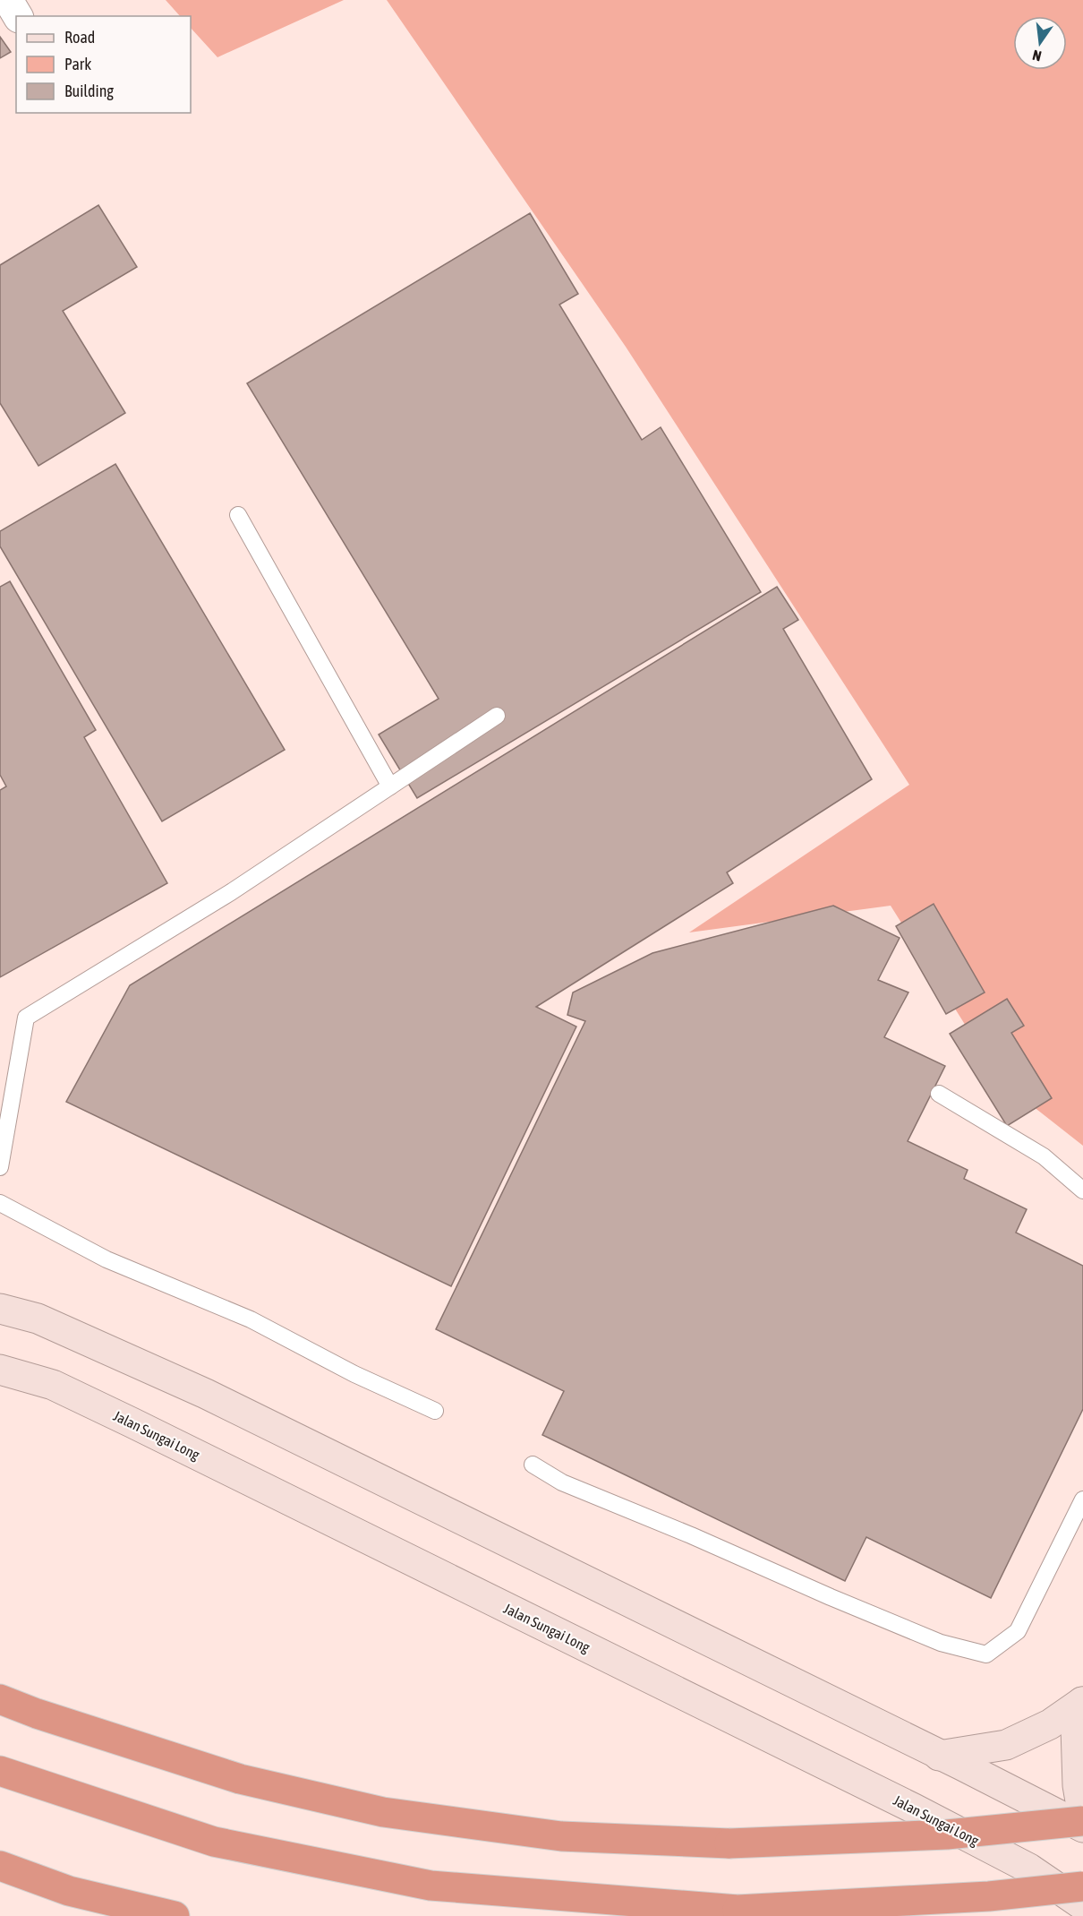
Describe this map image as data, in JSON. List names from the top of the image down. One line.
{"streets":{"street":["Jalan Sungai Long"]},"legend":["Road","Park","Building"],"north":"bottom"}
